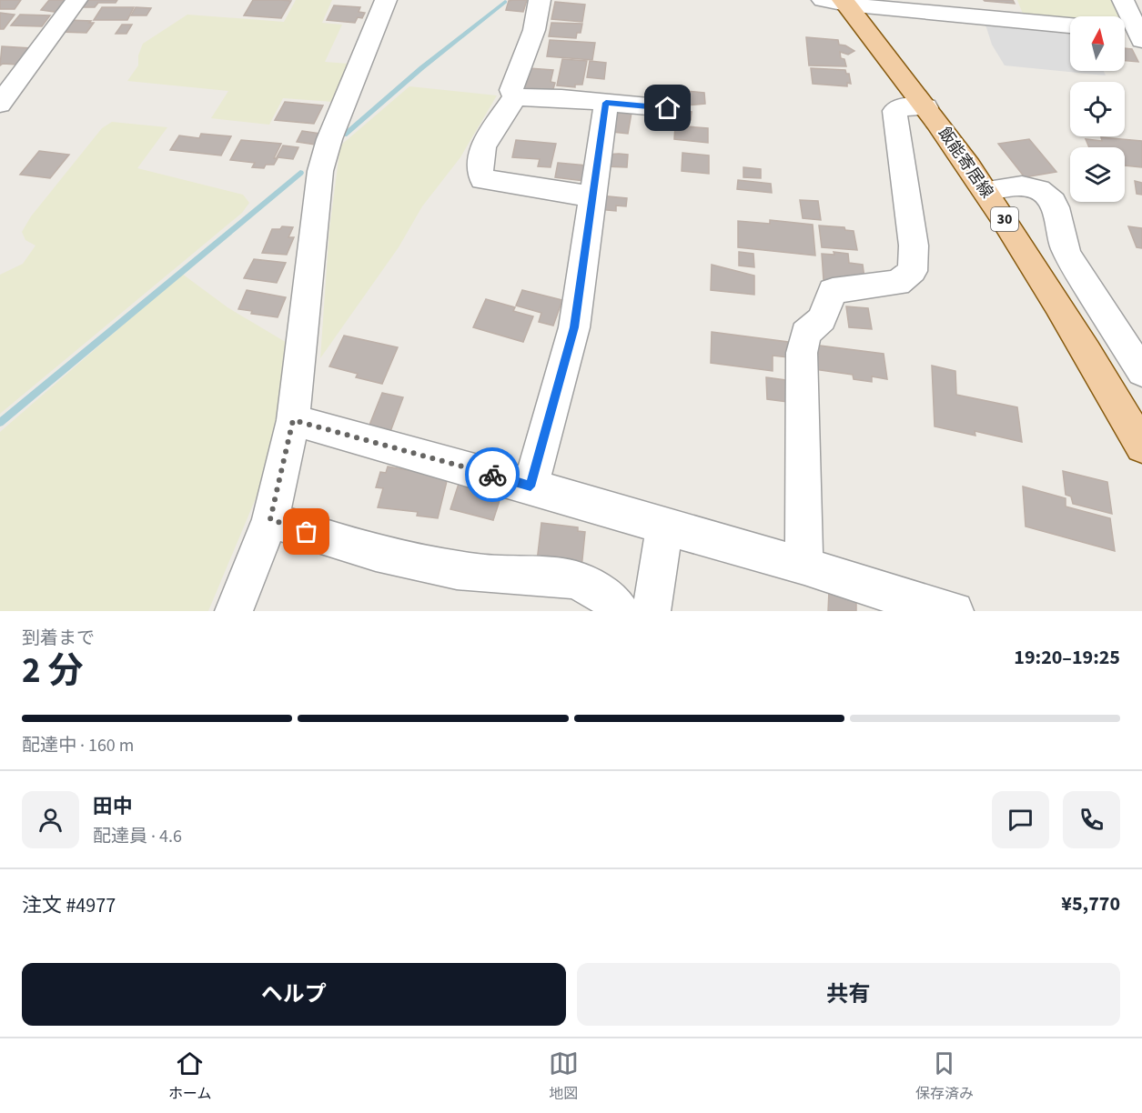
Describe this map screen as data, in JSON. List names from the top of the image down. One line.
{"streets":{"main road":["飯能寄居線","30"]},"north":"top","page":{"heading":["2 分","到着まで","19:20–19:25"],"panel":["田中","配達員 · 4.6","注文 #4977","¥5,770"],"bar":"配達中 · 160 m","buttons":["ヘルプ","共有"],"tabs":["ホーム","地図","保存済み"]}}
